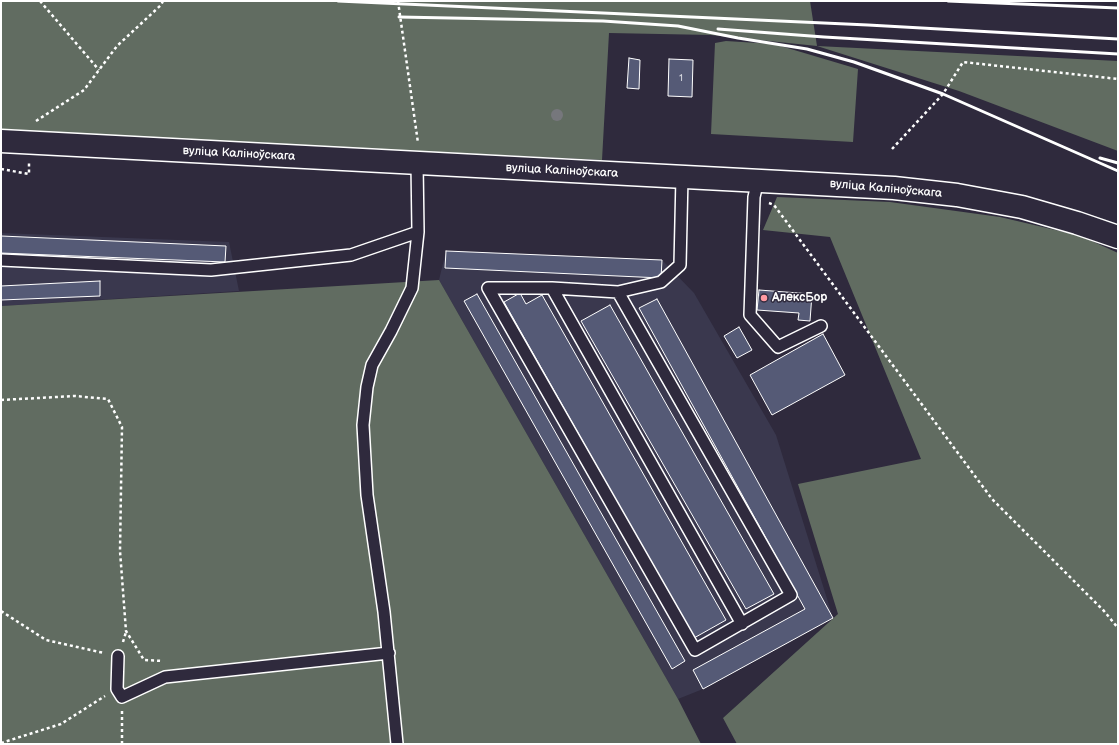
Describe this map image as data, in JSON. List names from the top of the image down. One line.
{"streets":{"street":["вуліца Каліноўскага"]},"places":["АлексБор"],"house_numbers":["1"]}
